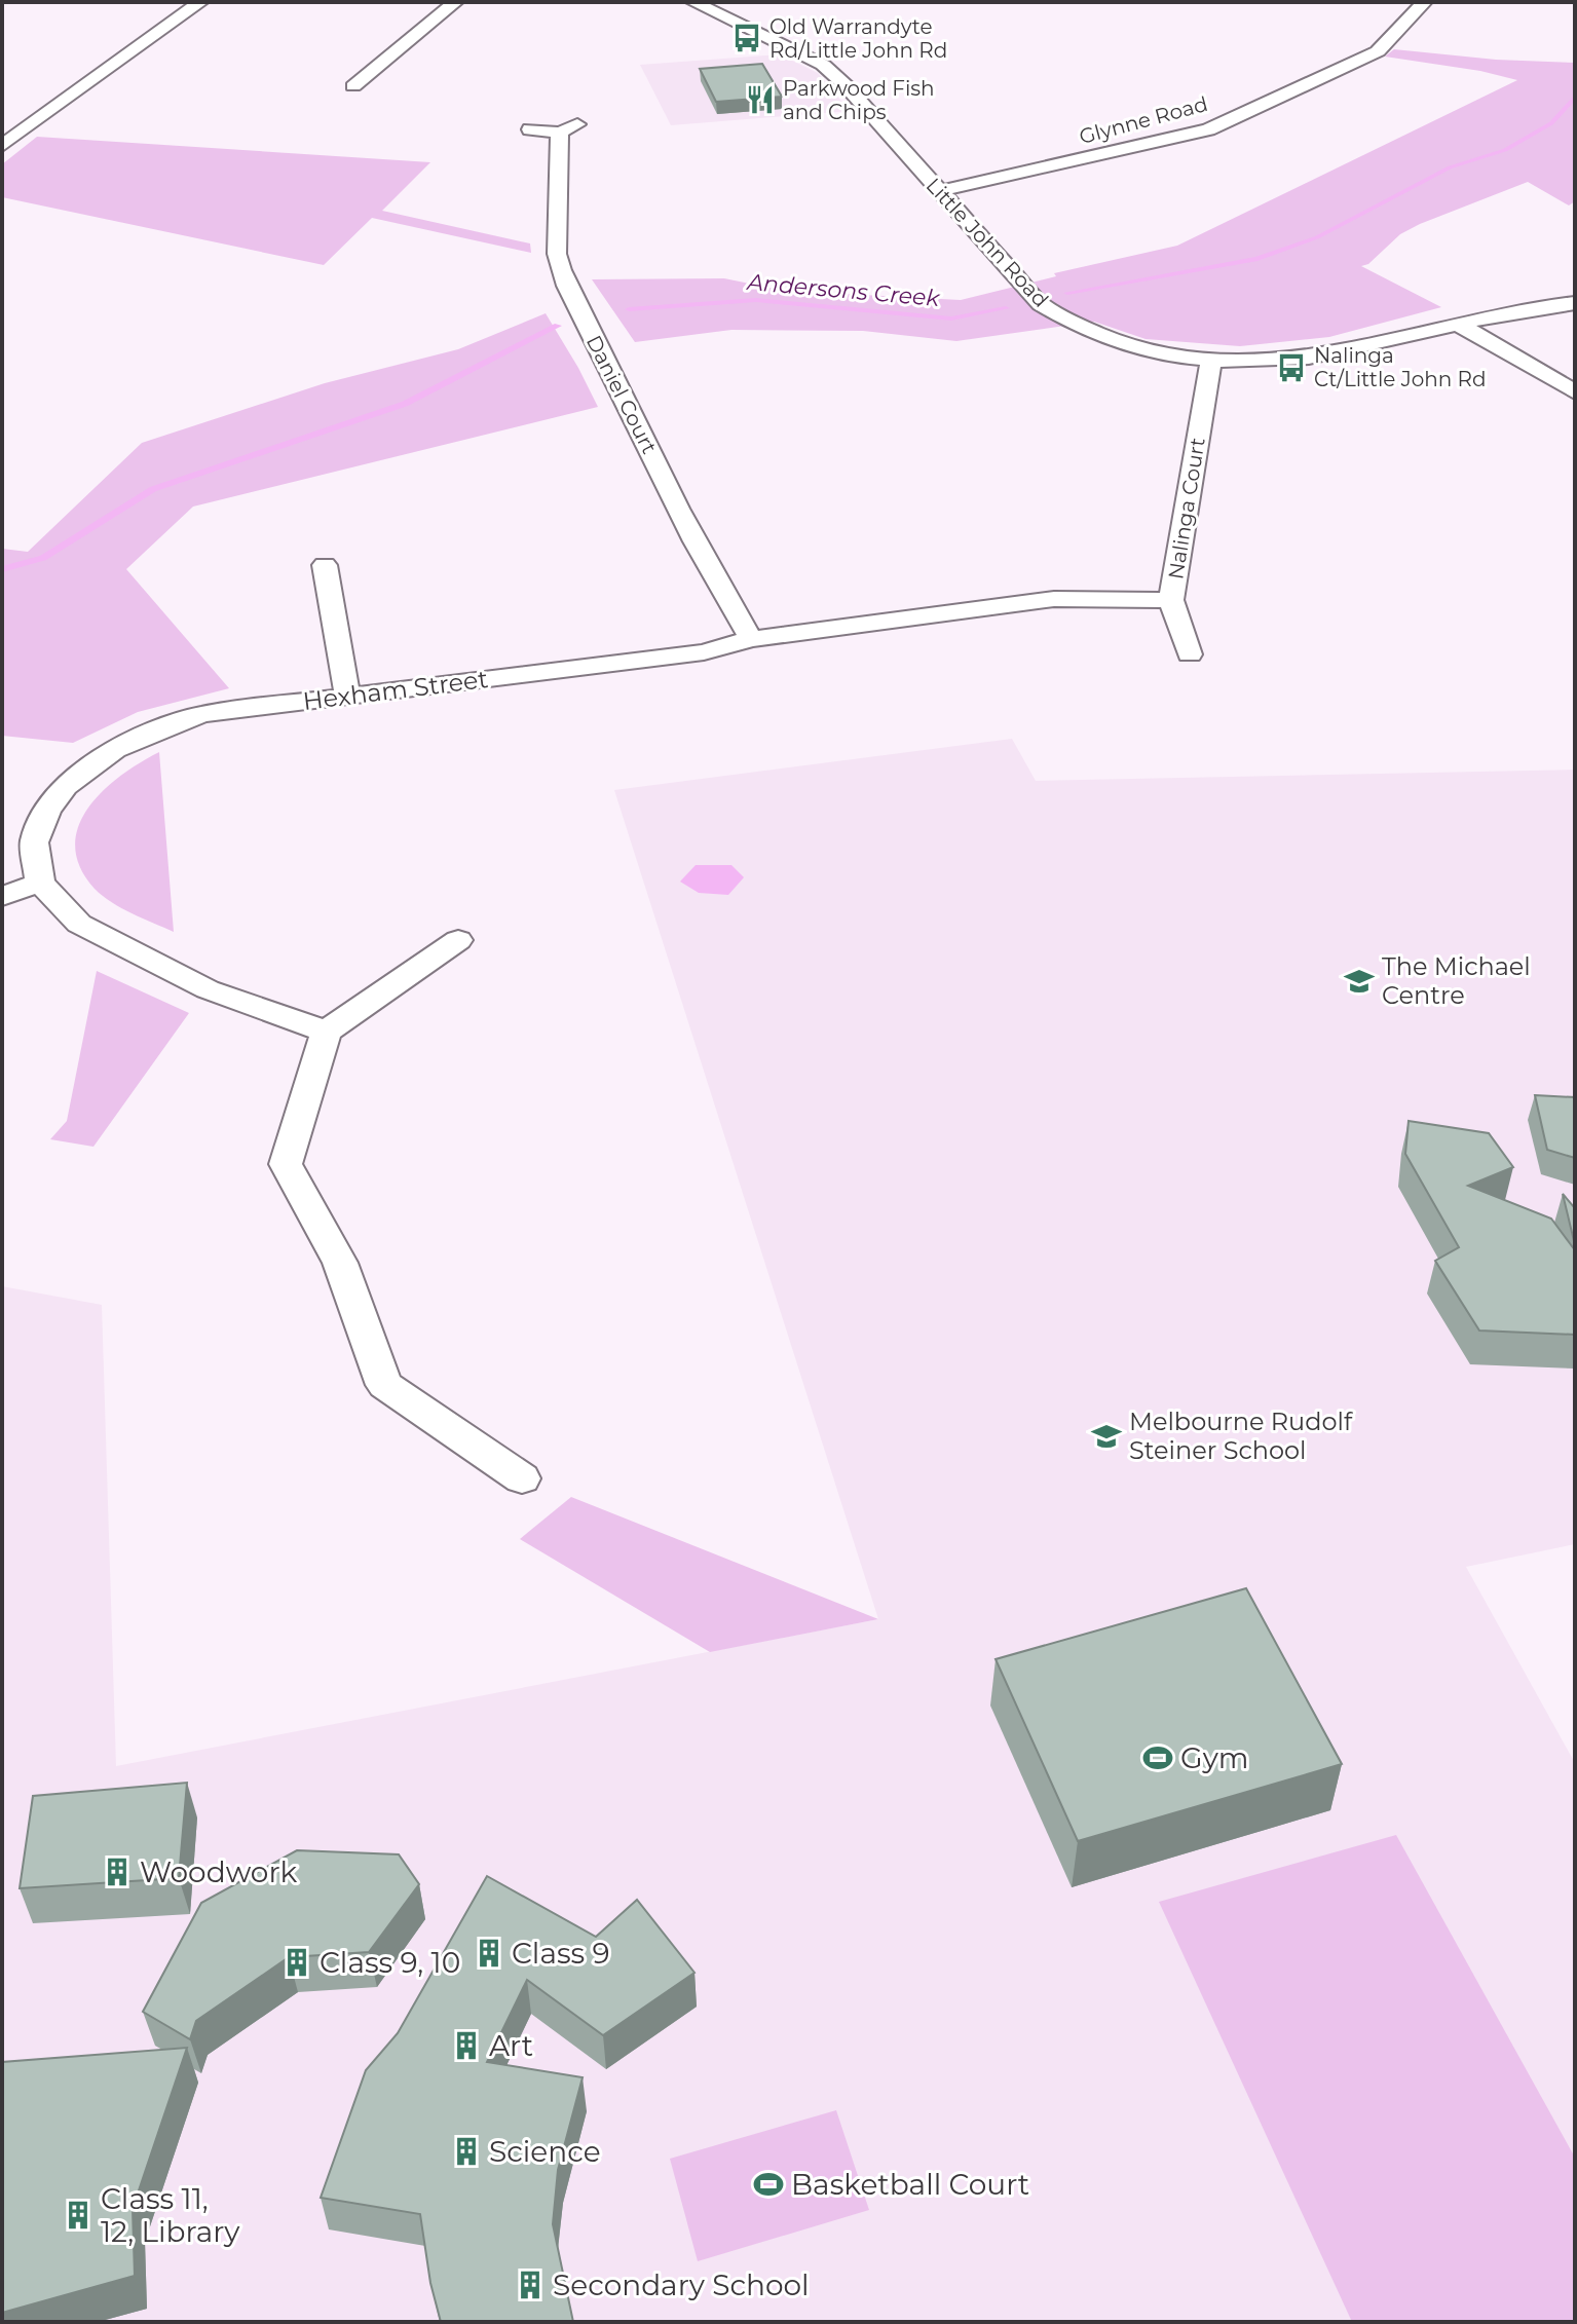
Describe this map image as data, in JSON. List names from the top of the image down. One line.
{"streets":{"street":["Glynne Road","Little John Road","Daniel Court","Nalinga Court","Hexham Street"]},"crossings":[["Glynne Road","Little John Road"],["Little John Road","Nalinga Court"],["Daniel Court","Hexham Street"],["Nalinga Court","Hexham Street"]],"water":["Andersons Creek"],"places":{"bus stop":["Old Warrandyte Rd/Little John Rd","Nalinga Ct/Little John Rd"],"restaurant":["Parkwood Fish and Chips"],"school or university":["The Michael Centre","Melbourne Rudolf Steiner School"],"sports":["Gym","Basketball Court"],"building":["Woodwork","Class 9","Class 9, 10","Art","Science","Class 11, 12, Library","Secondary School"]}}
